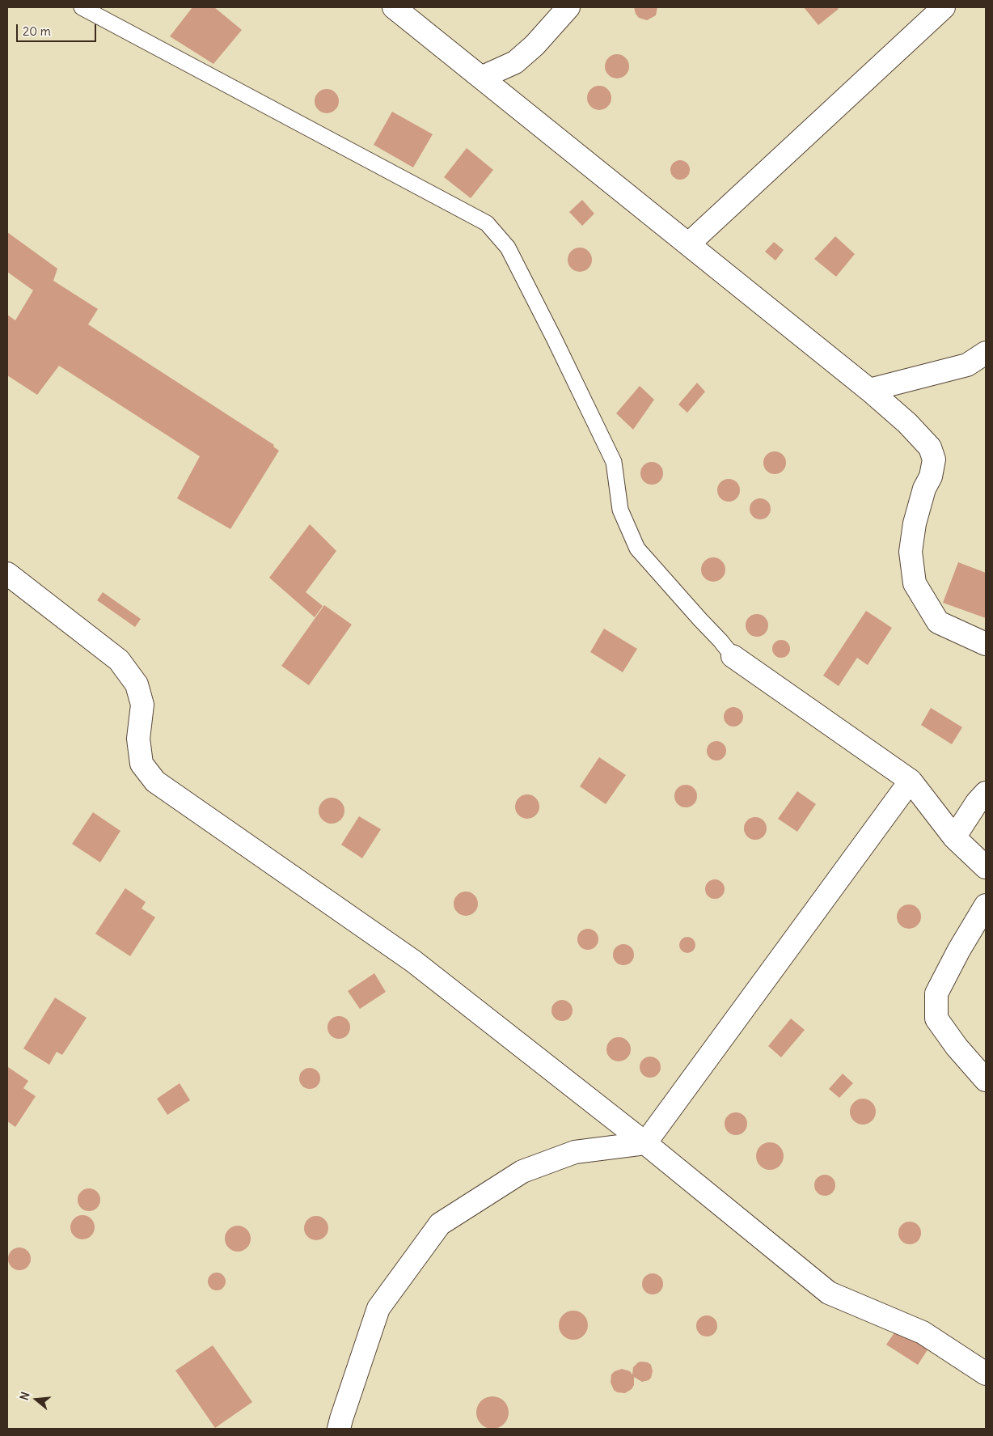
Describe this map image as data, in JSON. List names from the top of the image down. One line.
{"scale_bar":"20 m","north":"left"}
